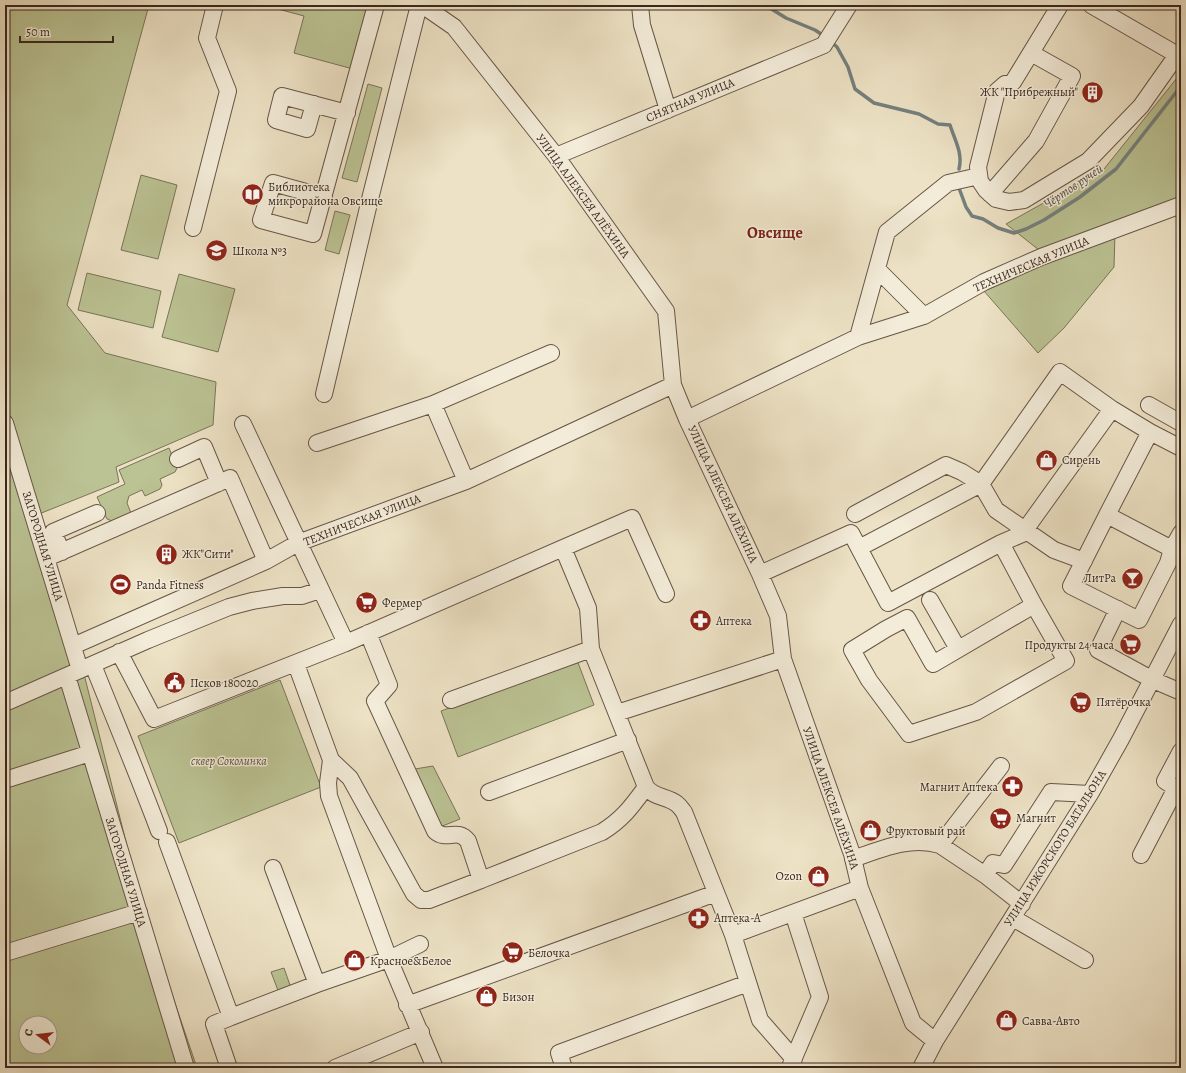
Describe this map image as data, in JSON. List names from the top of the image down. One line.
{"streets":{"street":["СНЯТНАЯ УЛИЦА","УЛИЦА АЛЕКСЕЯ АЛЁХИНА","ТЕХНИЧЕСКАЯ УЛИЦА","ЗАГОРОДНАЯ УЛИЦА","УЛИЦА ИЖОРСКОГО БАТАЛЬОНА"]},"crossings":[["СНЯТНАЯ УЛИЦА","УЛИЦА АЛЕКСЕЯ АЛЁХИНА"],["УЛИЦА АЛЕКСЕЯ АЛЁХИНА","ТЕХНИЧЕСКАЯ УЛИЦА"],["УЛИЦА АЛЕКСЕЯ АЛЁХИНА","УЛИЦА ИЖОРСКОГО БАТАЛЬОНА"]],"districts":["Овсище"],"water":["Чёртов ручей"],"parks":["сквер Соколинка"],"places":{"building":["ЖК \"Прибрежный\"","ЖК\"Сити\""],"library":["Библиотека микрорайона Овсище"],"school or university":["Школа №3"],"shop":["Сирень","Фруктовый рай","Ozon","Красное&Белое","Бизон","Савва-Авто"],"bar":["ЛитРа"],"sports":["Panda Fitness"],"supermarket":["Фермер","Продукты 24 часа","Пятёрочка","Магнит","Белочка"],"pharmacy":["Аптека","Магнит Аптека","Аптека-А"],"public building":["Псков 180020"]},"scale_bar":"50 m","north":"left"}
